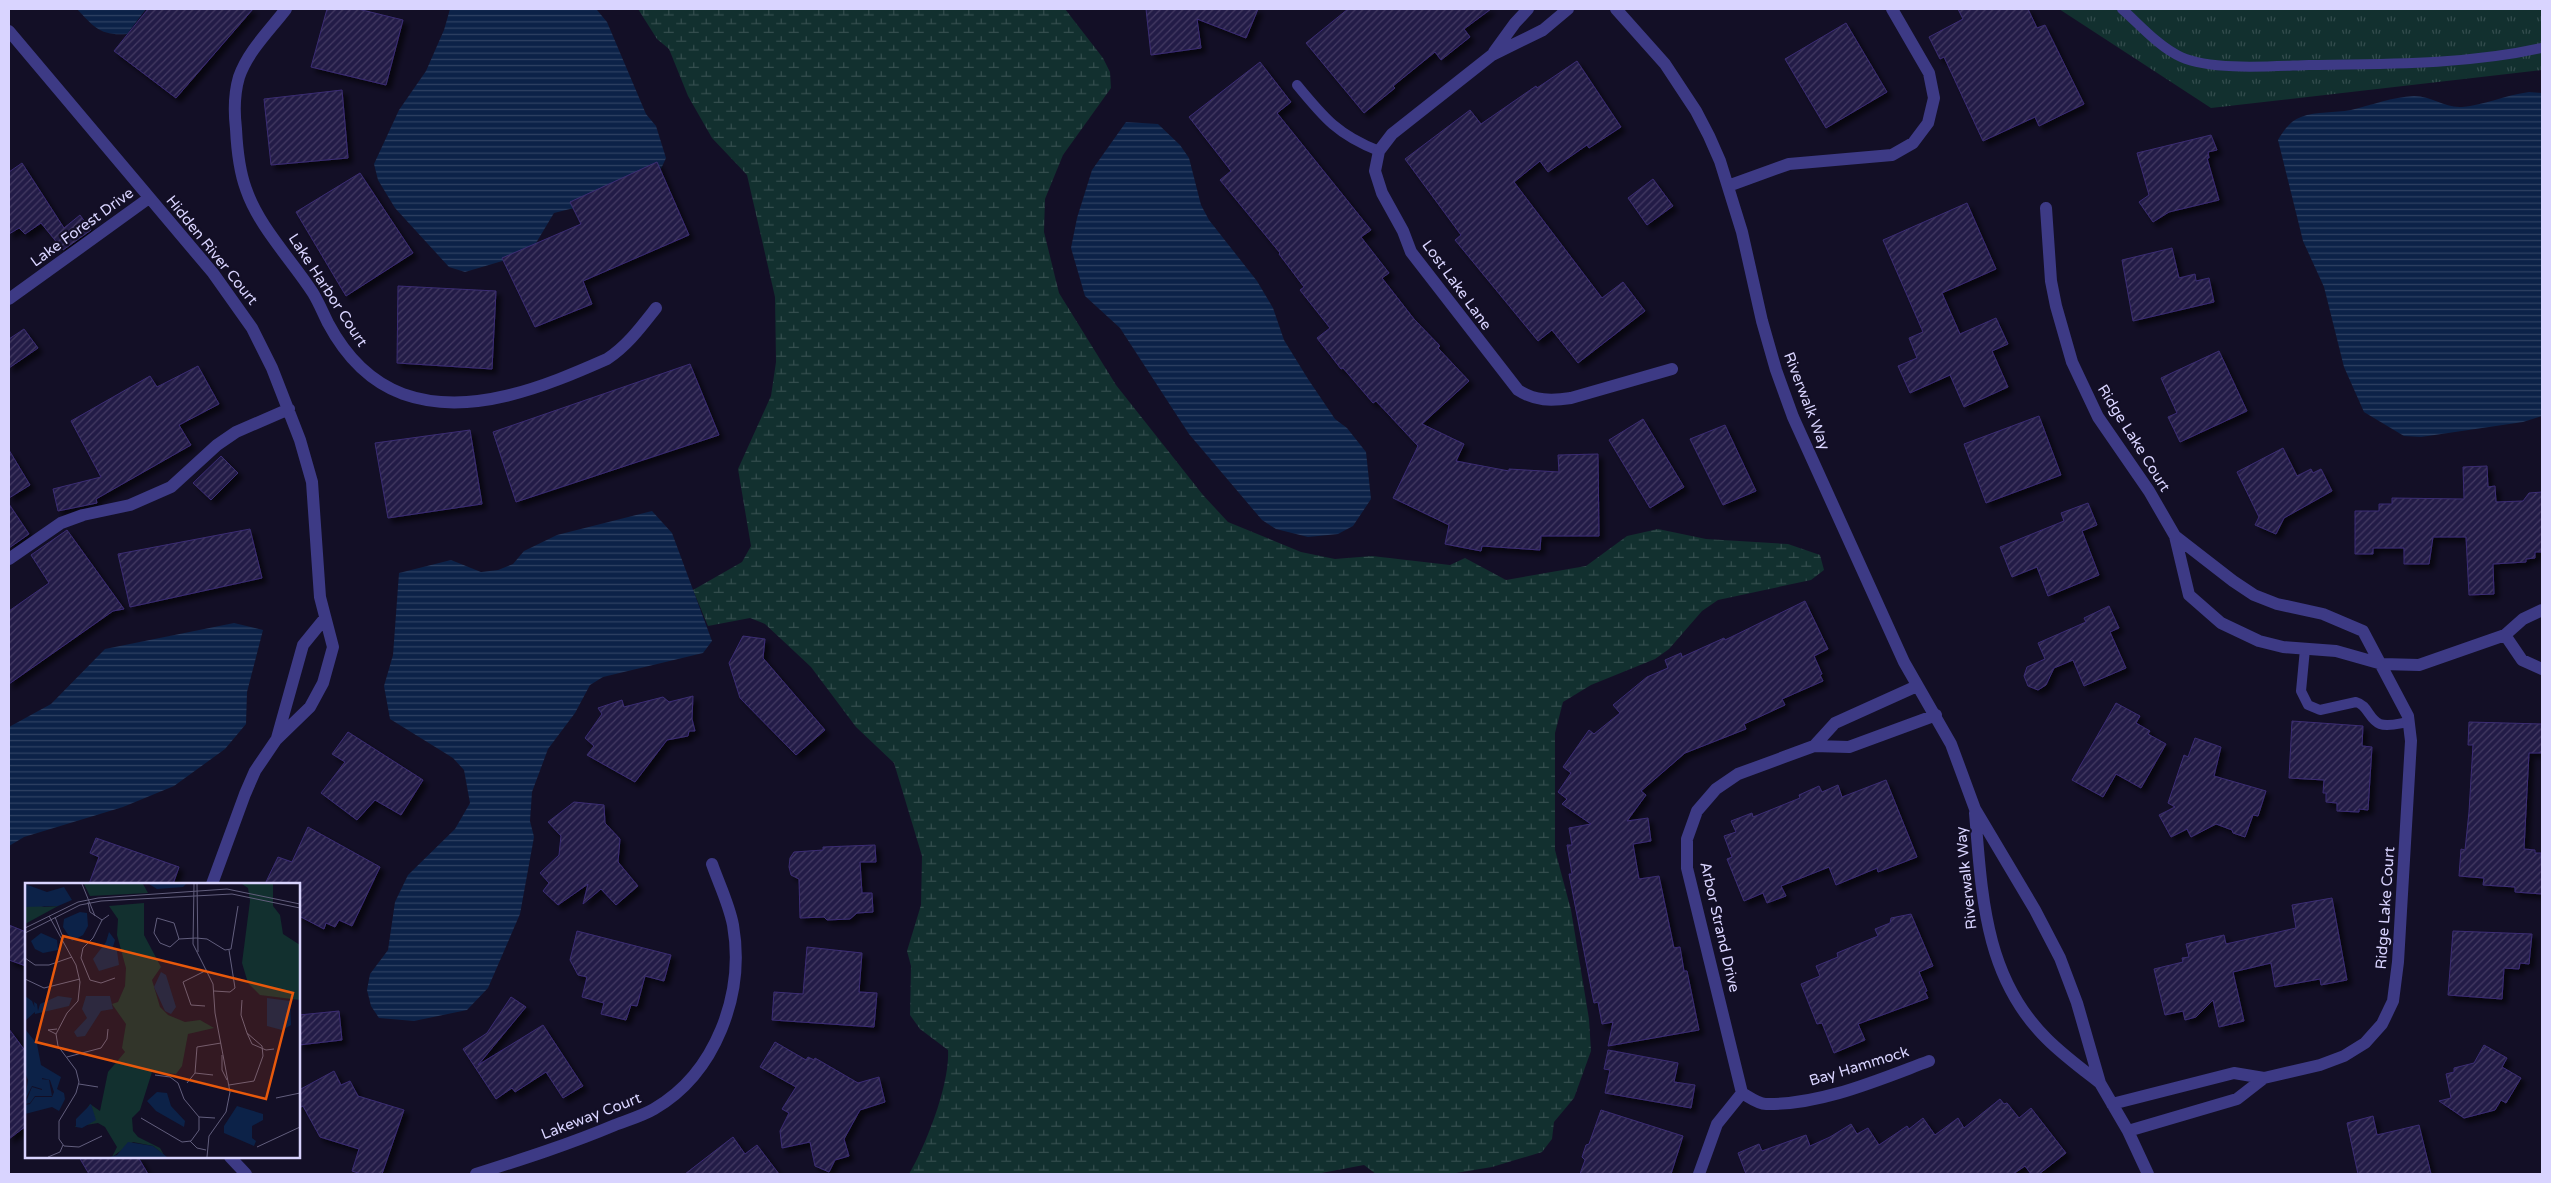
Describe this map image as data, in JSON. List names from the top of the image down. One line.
{"streets":{"street":["Lake Forest Drive","Hidden River Court","Lost Lake Lane","Lake Harbor Court","Riverwalk Way","Ridge Lake Court","Arbor Strand Drive","Bay Hammock","Lakeway Court"]},"crossings":[["Lake Forest Drive","Hidden River Court"],["Riverwalk Way","Ridge Lake Court"],["Riverwalk Way","Arbor Strand Drive"],["Arbor Strand Drive","Bay Hammock"]]}
